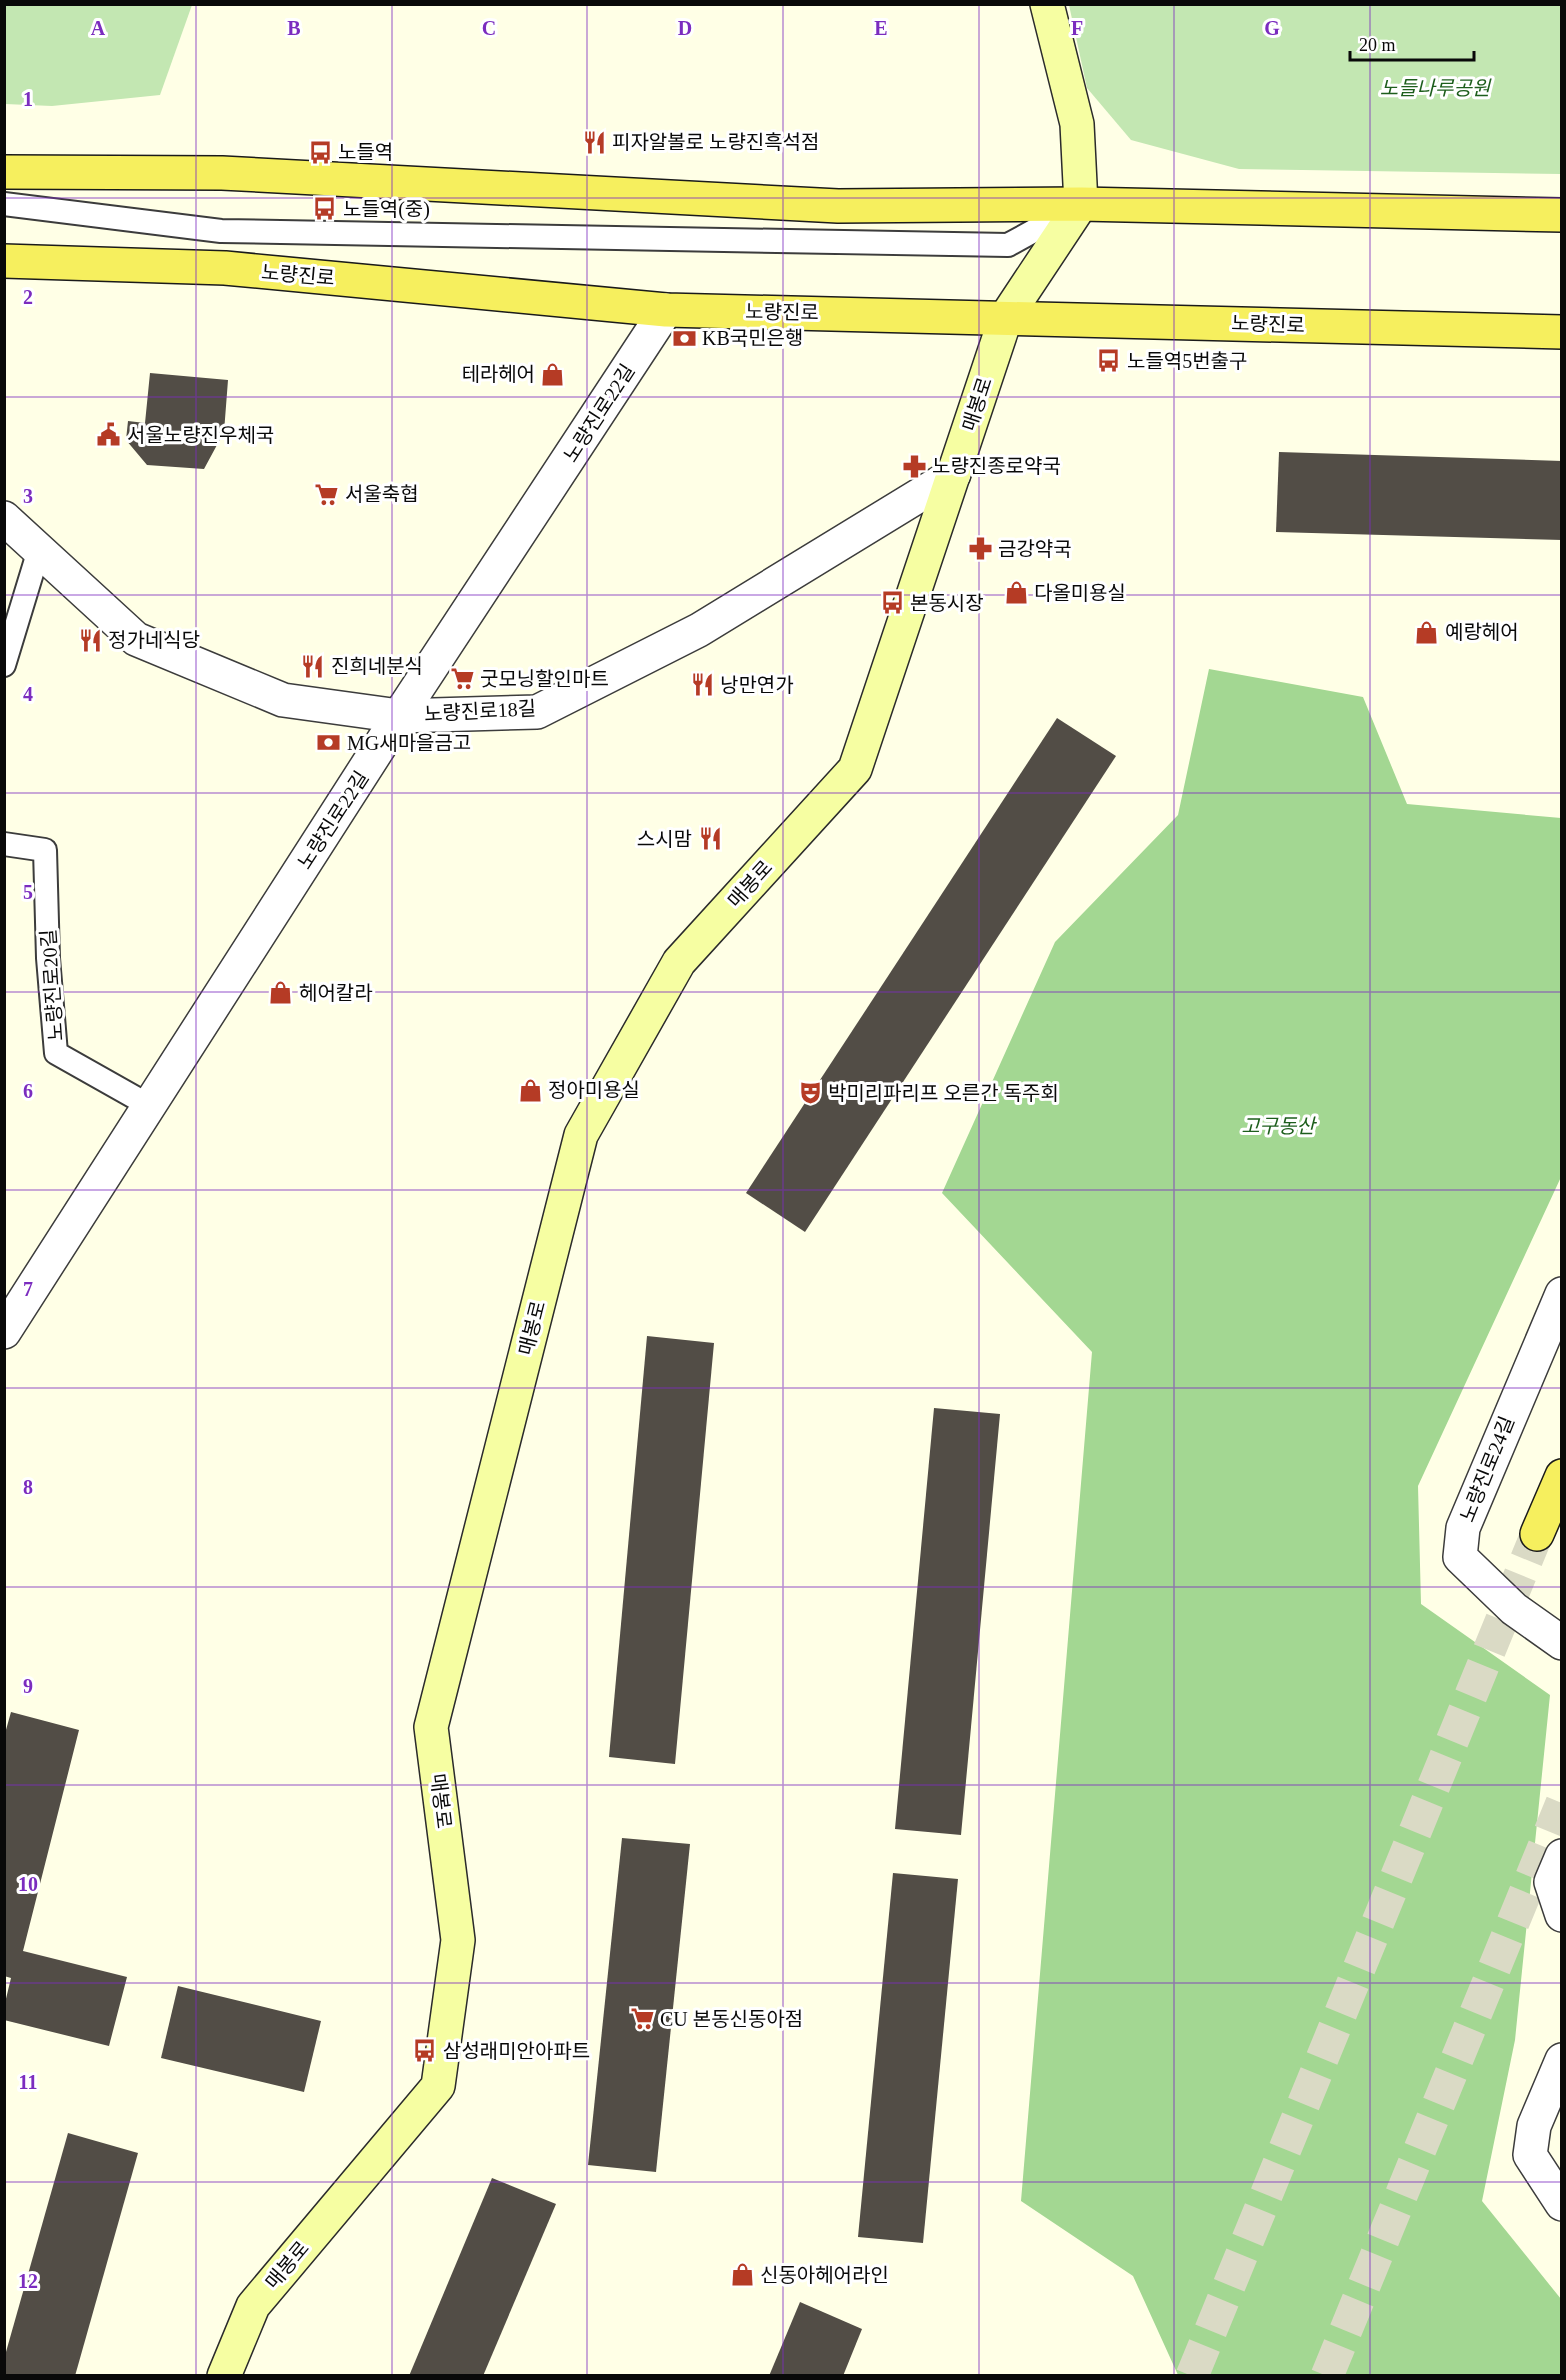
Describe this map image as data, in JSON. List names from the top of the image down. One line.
{"streets":{"main road":["노량진로"],"street":["매봉로","노량진로22길","노량진로18길","노량진로24길"],"lane":["노량진로20길"]},"crossings":[["노량진로","매봉로"],["노량진로","노량진로22길"],["매봉로","노량진로18길"],["노량진로22길","노량진로18길"],["노량진로22길","노량진로20길"]],"parks":["노들나루공원","고구동산"],"places":{"restaurant":["피자알볼로 노량진흑석점","정가네식당","진희네분식","낭만연가","스시맘"],"bus stop":["노들역","노들역(중)","노들역5번출구","본동시장","삼성래미안아파트"],"bank":["KB국민은행","MG새마을금고"],"shop":["테라헤어","다올미용실","예랑헤어","헤어칼라","정아미용실","신동아헤어라인"],"public building":["서울노량진우체국"],"pharmacy":["노량진종로약국","금강약국"],"supermarket":["서울축협","굿모닝할인마트","CU 본동신동아점"],"theatre":["박미리파리프 오른간 독주회"]},"scale_bar":"20 m","grid":{"columns":["A","B","C","D","E","F","G"],"rows":["1","2","3","4","5","6","7","8","9","10","11","12"]}}
